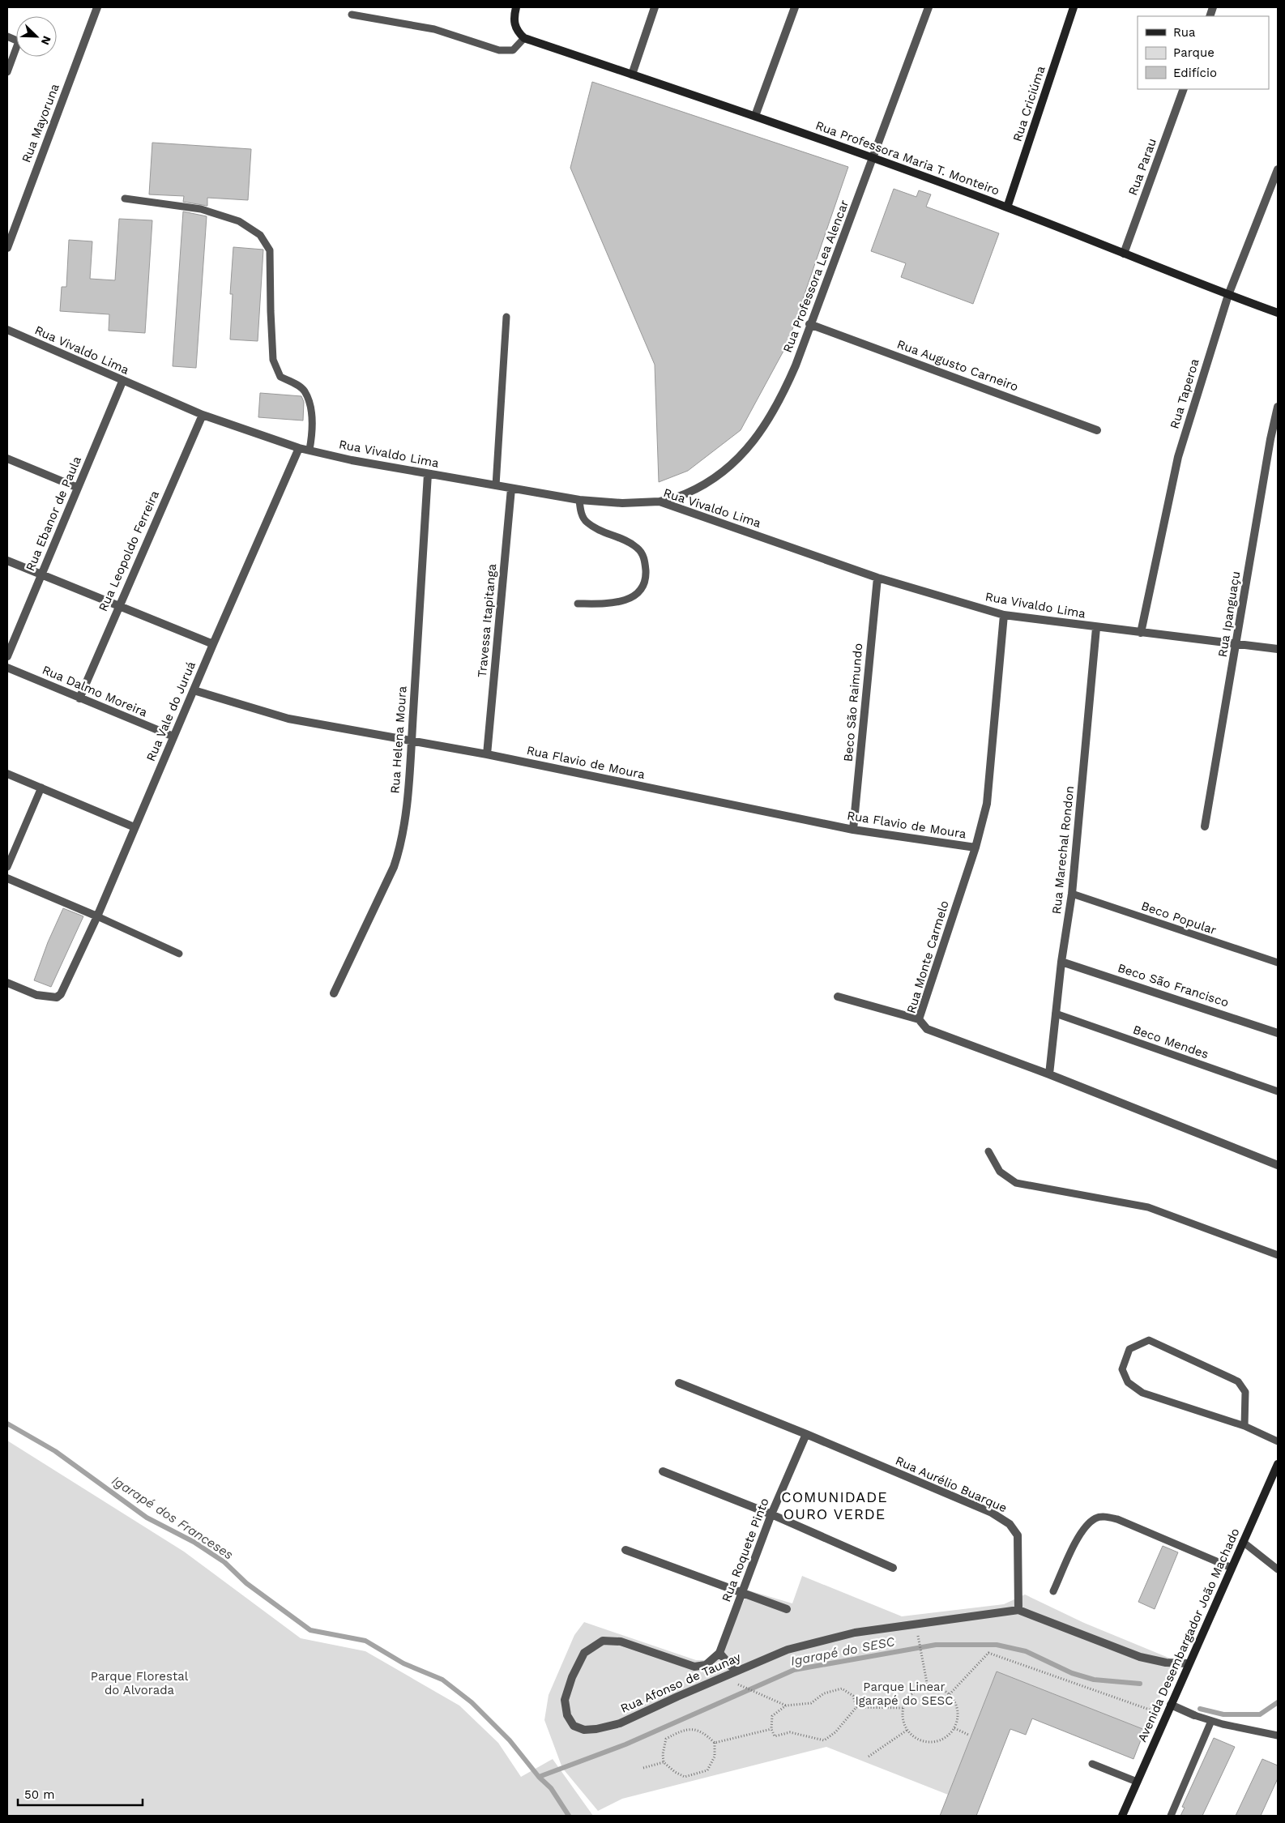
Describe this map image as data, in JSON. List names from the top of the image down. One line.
{"streets":{"street":["Rua Criciúma","Rua Mayoruna","Rua Professora Maria T. Monteiro","Rua Parau","Rua Professora Lea Alencar","Rua Vivaldo Lima","Rua Augusto Carneiro","Rua Taperoa","Rua Ebanor de Paula","Rua Leopoldo Ferreira","Rua Ipanguaçu","Travessa Itapitanga","Rua Dalmo Moreira","Beco São Raimundo","Rua Vale do Juruá","Rua Helena Moura","Rua Flavio de Moura","Rua Marechal Rondon","Rua Monte Carmelo","Beco São Francisco","Rua Aurélio Buarque","Rua Roquete Pinto","Avenida Desembargador João Machado","Rua Afonso de Taunay"],"lane":["Beco Popular","Beco Mendes"]},"crossings":[["Rua Criciúma","Rua Professora Maria T. Monteiro"],["Rua Professora Maria T. Monteiro","Rua Parau"],["Rua Professora Maria T. Monteiro","Rua Professora Lea Alencar"],["Rua Professora Maria T. Monteiro","Rua Taperoa"],["Rua Professora Lea Alencar","Rua Vivaldo Lima"],["Rua Professora Lea Alencar","Rua Augusto Carneiro"],["Rua Vivaldo Lima","Rua Taperoa"],["Rua Vivaldo Lima","Rua Ebanor de Paula"],["Rua Vivaldo Lima","Rua Leopoldo Ferreira"],["Rua Vivaldo Lima","Rua Ipanguaçu"],["Rua Vivaldo Lima","Travessa Itapitanga"],["Rua Vivaldo Lima","Beco São Raimundo"],["Rua Vivaldo Lima","Rua Vale do Juruá"],["Rua Vivaldo Lima","Rua Helena Moura"],["Rua Vivaldo Lima","Rua Marechal Rondon"],["Rua Vivaldo Lima","Rua Monte Carmelo"],["Rua Leopoldo Ferreira","Rua Dalmo Moreira"],["Travessa Itapitanga","Rua Flavio de Moura"],["Rua Dalmo Moreira","Rua Vale do Juruá"],["Beco São Raimundo","Rua Flavio de Moura"],["Rua Vale do Juruá","Rua Flavio de Moura"],["Rua Helena Moura","Rua Flavio de Moura"],["Rua Flavio de Moura","Rua Monte Carmelo"],["Rua Marechal Rondon","Beco Popular"],["Rua Marechal Rondon","Rua Monte Carmelo"],["Rua Marechal Rondon","Beco São Francisco"],["Rua Marechal Rondon","Beco Mendes"],["Rua Aurélio Buarque","Rua Roquete Pinto"],["Rua Aurélio Buarque","Rua Afonso de Taunay"],["Rua Roquete Pinto","Rua Afonso de Taunay"]],"districts":["COMUNIDADE OURO VERDE"],"water":["Igarapé dos Franceses","Igarapé do SESC"],"parks":["Parque Florestal do Alvorada","Parque Linear Igarapé do SESC"],"legend":["Rua","Parque","Edifício"],"scale_bar":"50 m","north":"bottom right"}
